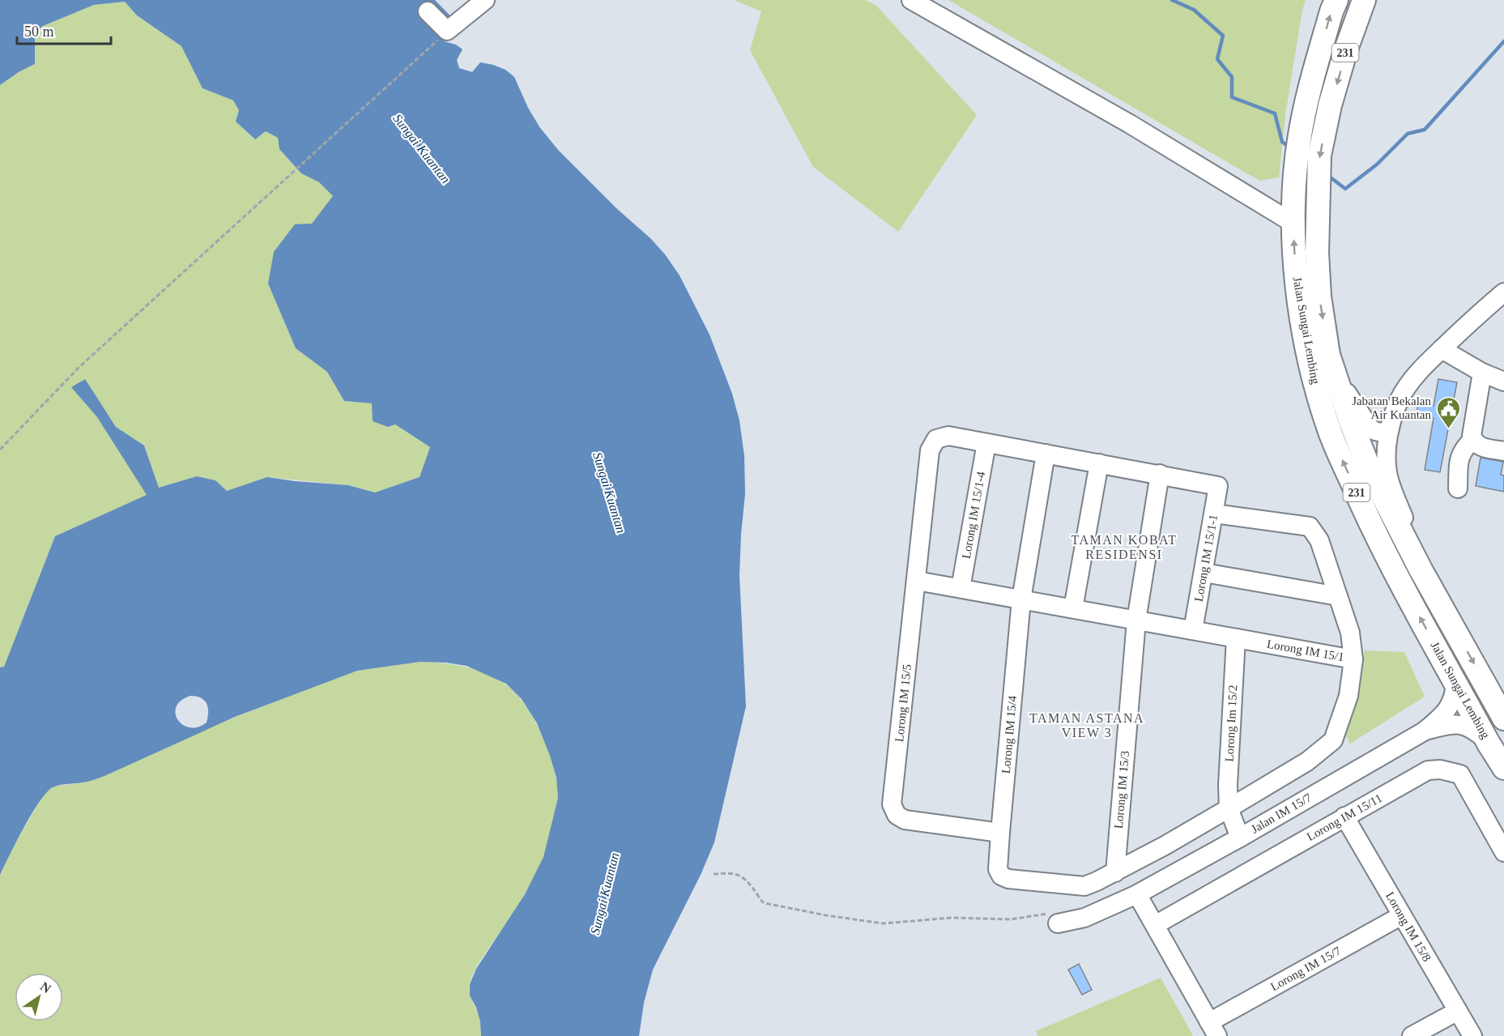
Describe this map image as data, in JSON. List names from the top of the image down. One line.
{"streets":{"main road":["231","Jalan Sungai Lembing"],"street":["Lorong IM 15/1-4","Lorong IM 15/1-1","Lorong IM 15/1","Lorong IM 15/5","Lorong Im 15/2","Lorong IM 15/4","Lorong IM 15/3","Jalan IM 15/7","Lorong IM 15/11","Lorong IM 15/8","Lorong IM 15/7"]},"crossings":[["Lorong IM 15/1-4","Lorong IM 15/1"],["Lorong IM 15/1-4","Lorong IM 15/5"],["Lorong IM 15/1-1","Lorong IM 15/1"],["Lorong IM 15/1-1","Lorong IM 15/5"],["Lorong IM 15/1","Lorong IM 15/5"],["Lorong IM 15/1","Lorong Im 15/2"],["Lorong IM 15/1","Lorong IM 15/4"],["Lorong IM 15/1","Lorong IM 15/3"],["Lorong IM 15/5","Lorong IM 15/4"],["Lorong IM 15/5","Lorong IM 15/3"],["Lorong IM 15/11","Lorong IM 15/8"],["Lorong IM 15/8","Lorong IM 15/7"]],"districts":["TAMAN KOBAT RESIDENSI","TAMAN ASTANA VIEW 3"],"water":["Sungai Kuantan"],"places":{"public building":["Jabatan Bekalan Air Kuantan"]},"scale_bar":"50 m","north":"top right"}
